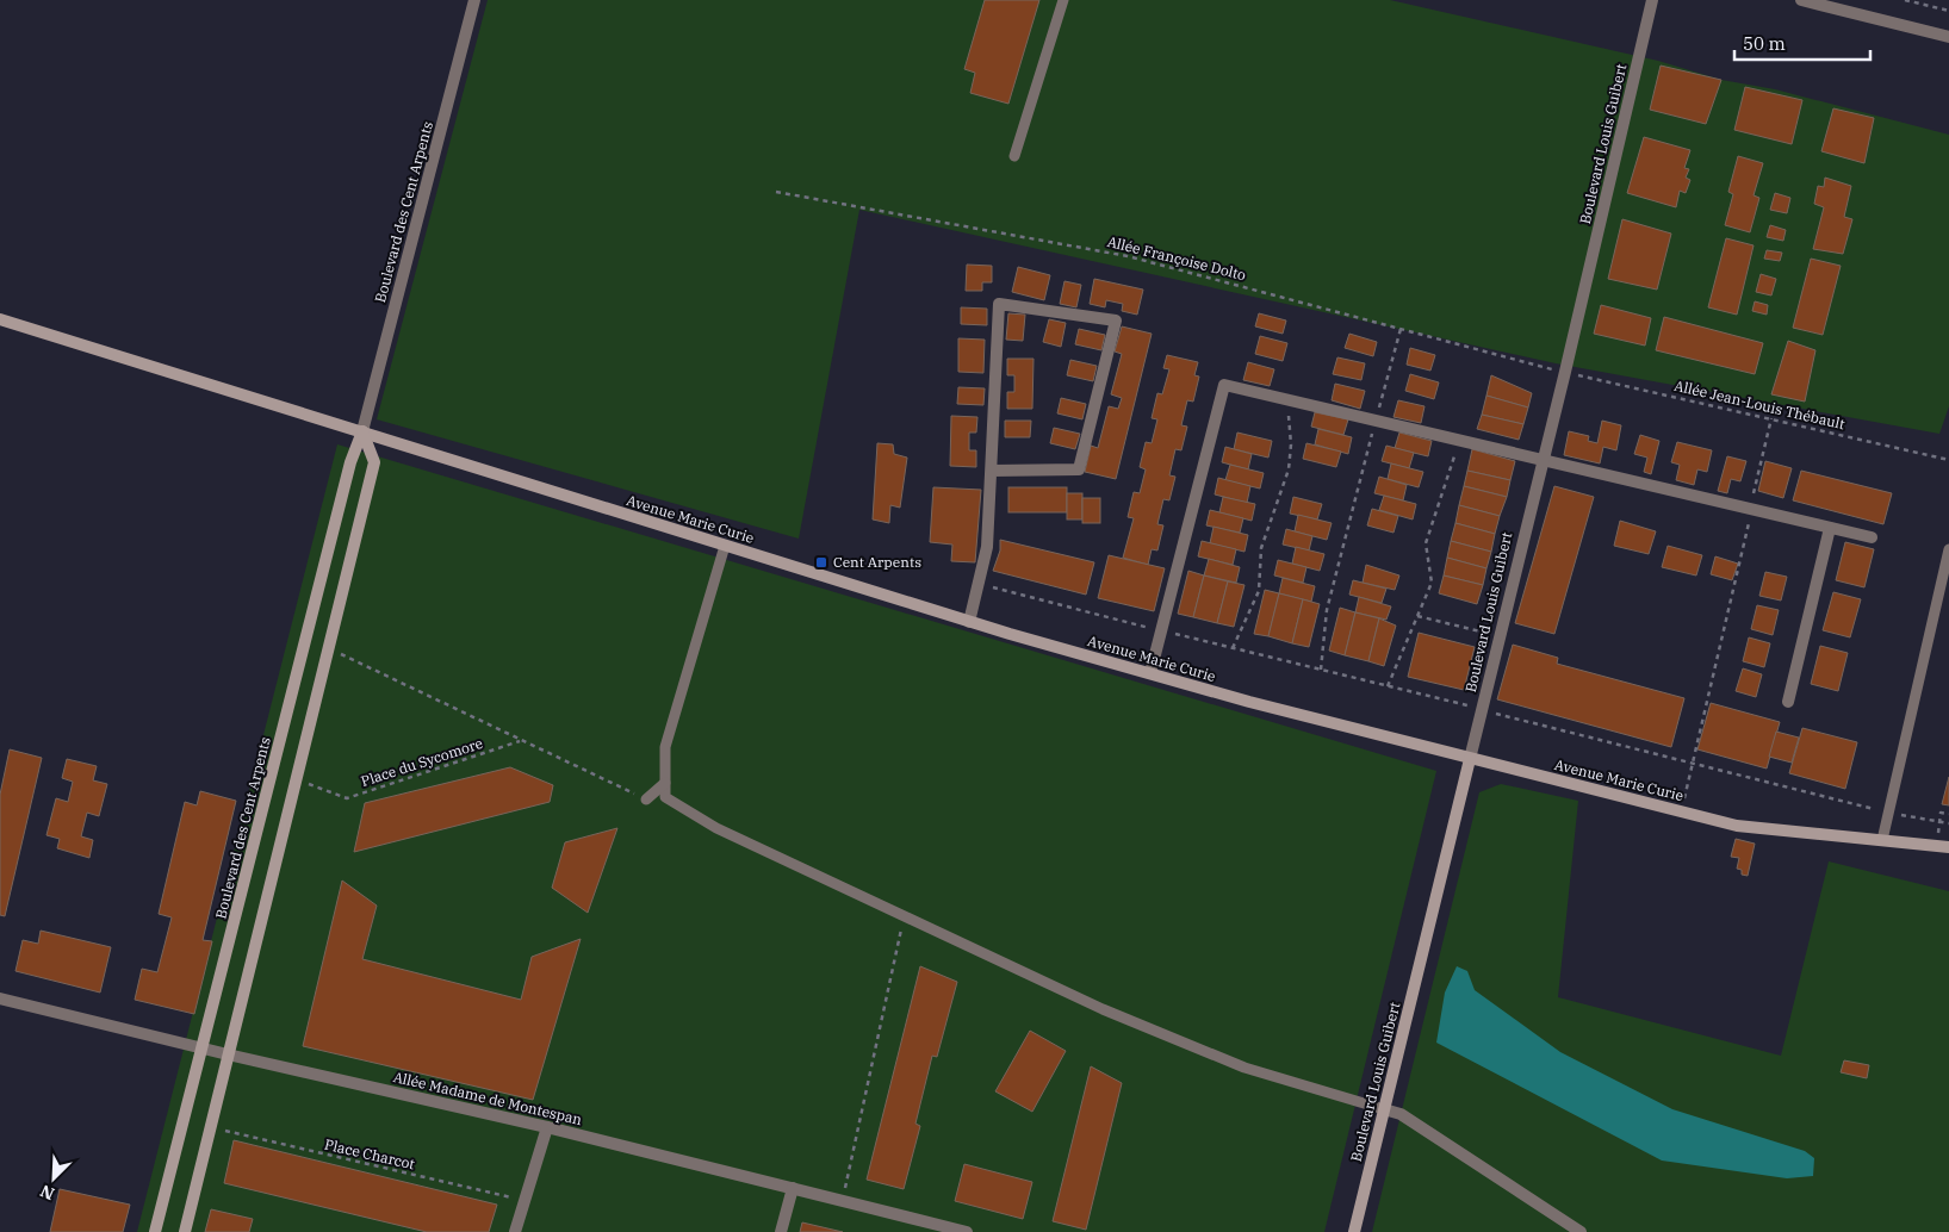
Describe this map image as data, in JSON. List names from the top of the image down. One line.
{"streets":{"street":["Boulevard Louis Guibert","Boulevard des Cent Arpents","Avenue Marie Curie","Allée Madame de Montespan"],"path":["Allée Françoise Dolto","Allée Jean-Louis Thébault","Place du Sycomore","Place Charcot"]},"crossings":[["Boulevard Louis Guibert","Allée Françoise Dolto"],["Boulevard Louis Guibert","Allée Jean-Louis Thébault"],["Boulevard Louis Guibert","Avenue Marie Curie"],["Boulevard des Cent Arpents","Avenue Marie Curie"],["Boulevard des Cent Arpents","Allée Madame de Montespan"],["Allée Françoise Dolto","Allée Jean-Louis Thébault"]],"places":{"transit":["Cent Arpents"]},"scale_bar":"50 m","north":"bottom left"}
